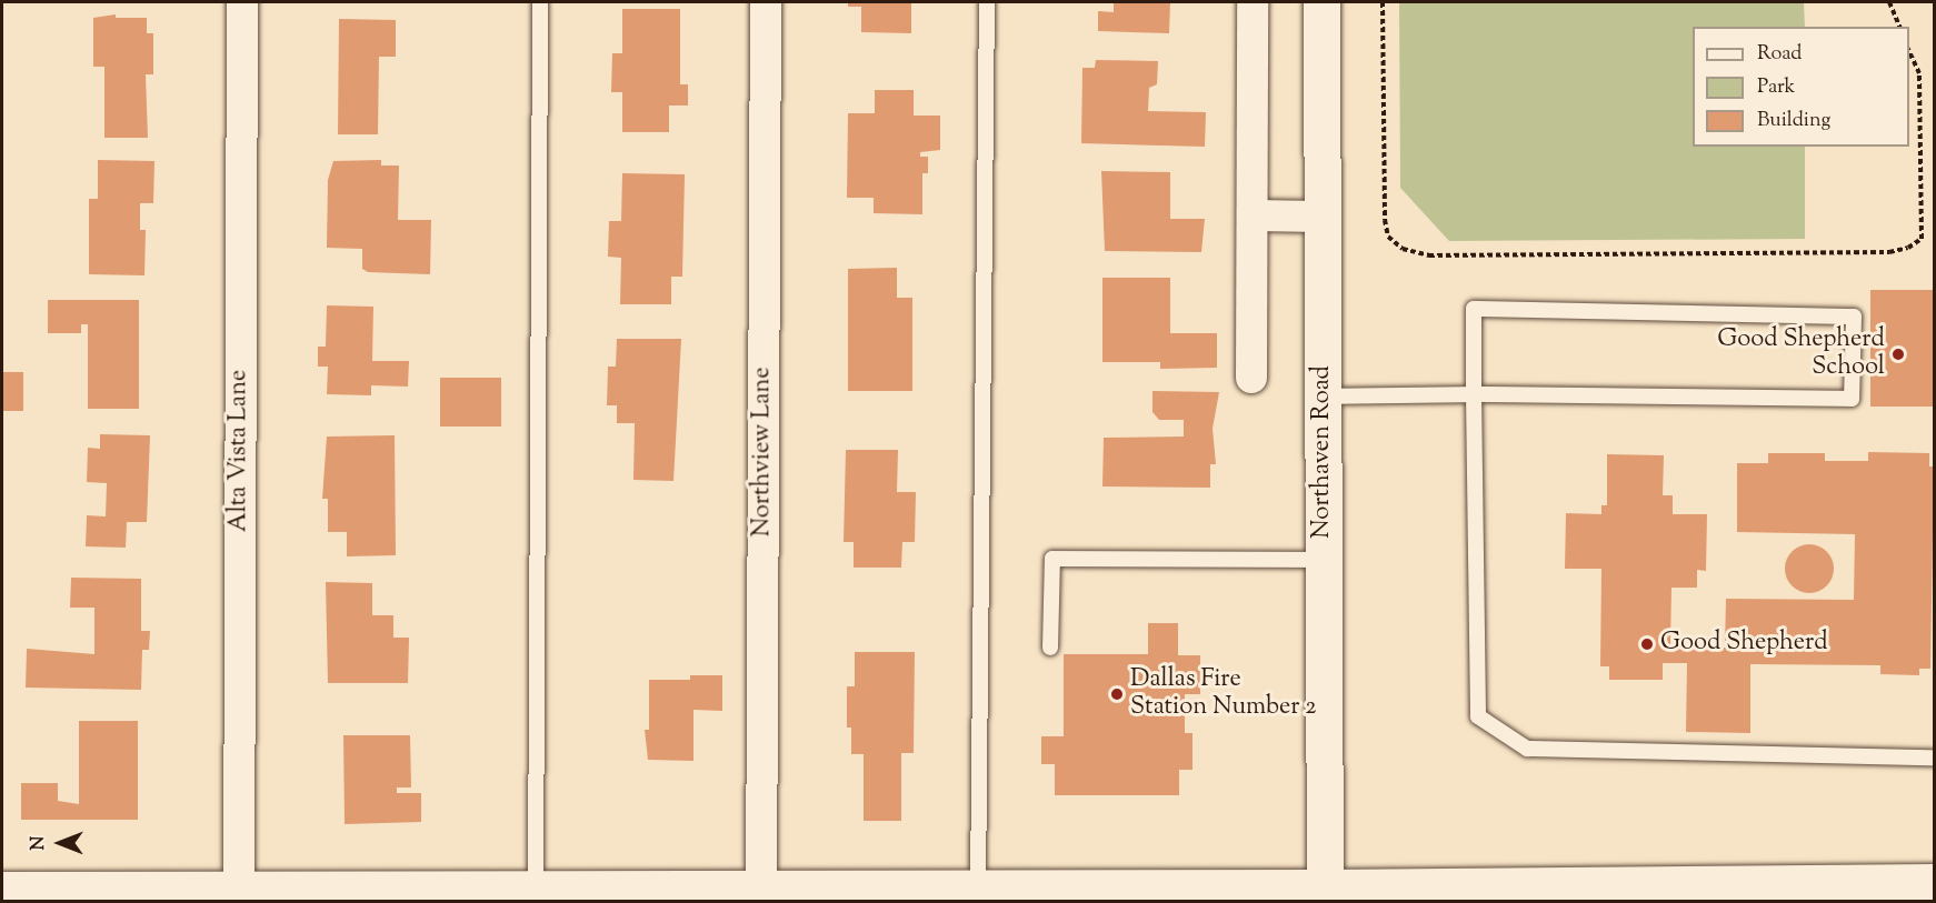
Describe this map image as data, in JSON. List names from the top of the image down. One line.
{"streets":{"main road":["Northaven Road"],"street":["Alta Vista Lane","Northview Lane"]},"places":["Good Shepherd School","Good Shepherd","Dallas Fire Station Number 2"],"legend":["Road","Park","Building"],"north":"left"}
